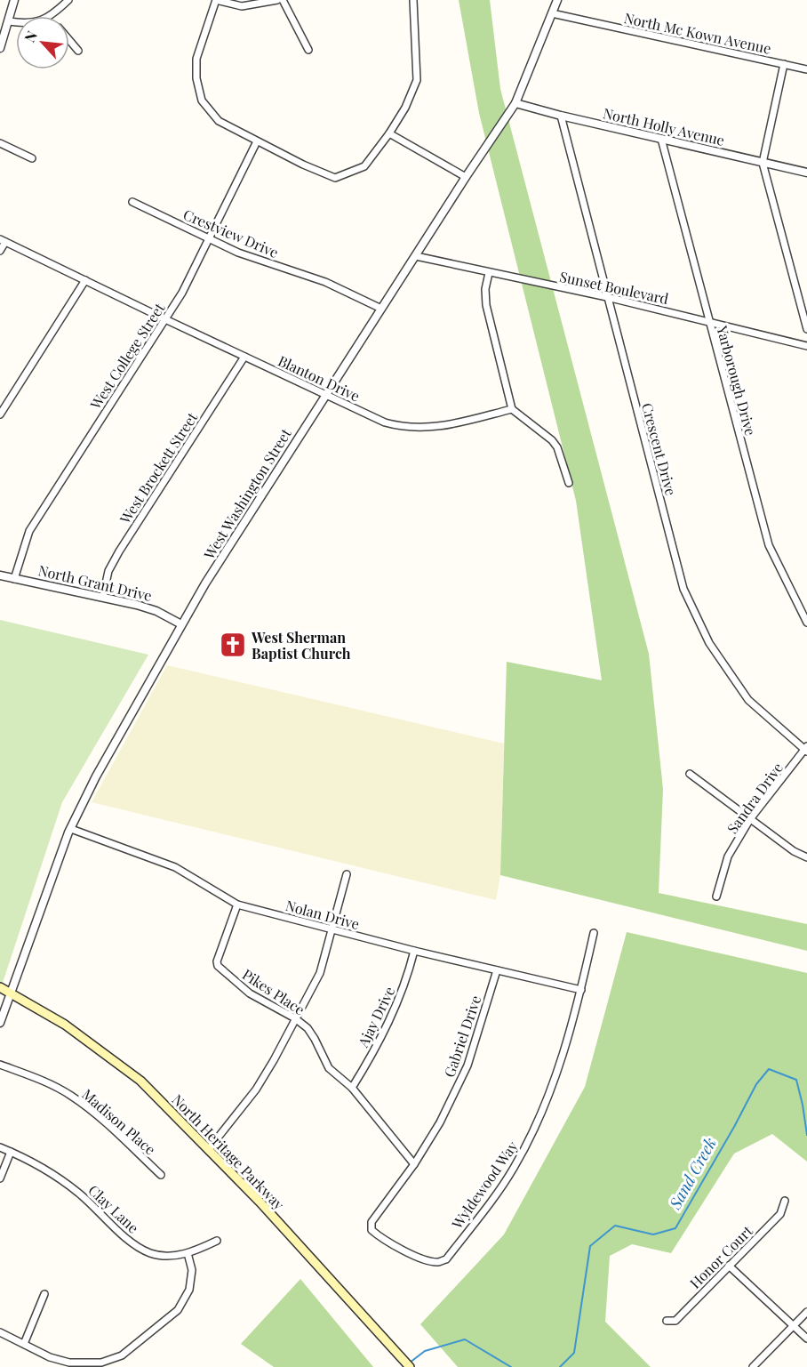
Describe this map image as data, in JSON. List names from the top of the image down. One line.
{"streets":{"main road":["North Heritage Parkway"],"street":["North Mc Kown Avenue","North Holly Avenue","Crestview Drive","Sunset Boulevard","West College Street","Blanton Drive","Yarborough Drive","Crescent Drive","West Brockett Street","West Washington Street","North Grant Drive","Sandra Drive","Nolan Drive","Pikes Place","Ajay Drive","Gabriel Drive","Madison Place","Wyldewood Way","Clay Lane","Honor Court"]},"crossings":[["North Mc Kown Avenue","West Washington Street"],["North Holly Avenue","Yarborough Drive"],["North Holly Avenue","Crescent Drive"],["North Holly Avenue","West Washington Street"],["Crestview Drive","West College Street"],["Crestview Drive","West Washington Street"],["Sunset Boulevard","Yarborough Drive"],["Sunset Boulevard","Crescent Drive"],["Sunset Boulevard","West Washington Street"],["West College Street","Blanton Drive"],["West College Street","North Grant Drive"],["Blanton Drive","West Brockett Street"],["Blanton Drive","West Washington Street"],["Crescent Drive","Sandra Drive"],["West Brockett Street","North Grant Drive"],["West Washington Street","North Grant Drive"],["West Washington Street","Nolan Drive"],["West Washington Street","North Heritage Parkway"],["Nolan Drive","Pikes Place"],["Nolan Drive","Ajay Drive"],["Nolan Drive","Gabriel Drive"],["Nolan Drive","Wyldewood Way"],["Pikes Place","Ajay Drive"],["Pikes Place","Gabriel Drive"],["Pikes Place","Wyldewood Way"],["Gabriel Drive","Wyldewood Way"]],"water":["Sand Creek"],"places":{"church":["West Sherman Baptist Church"]},"north":"top left"}
